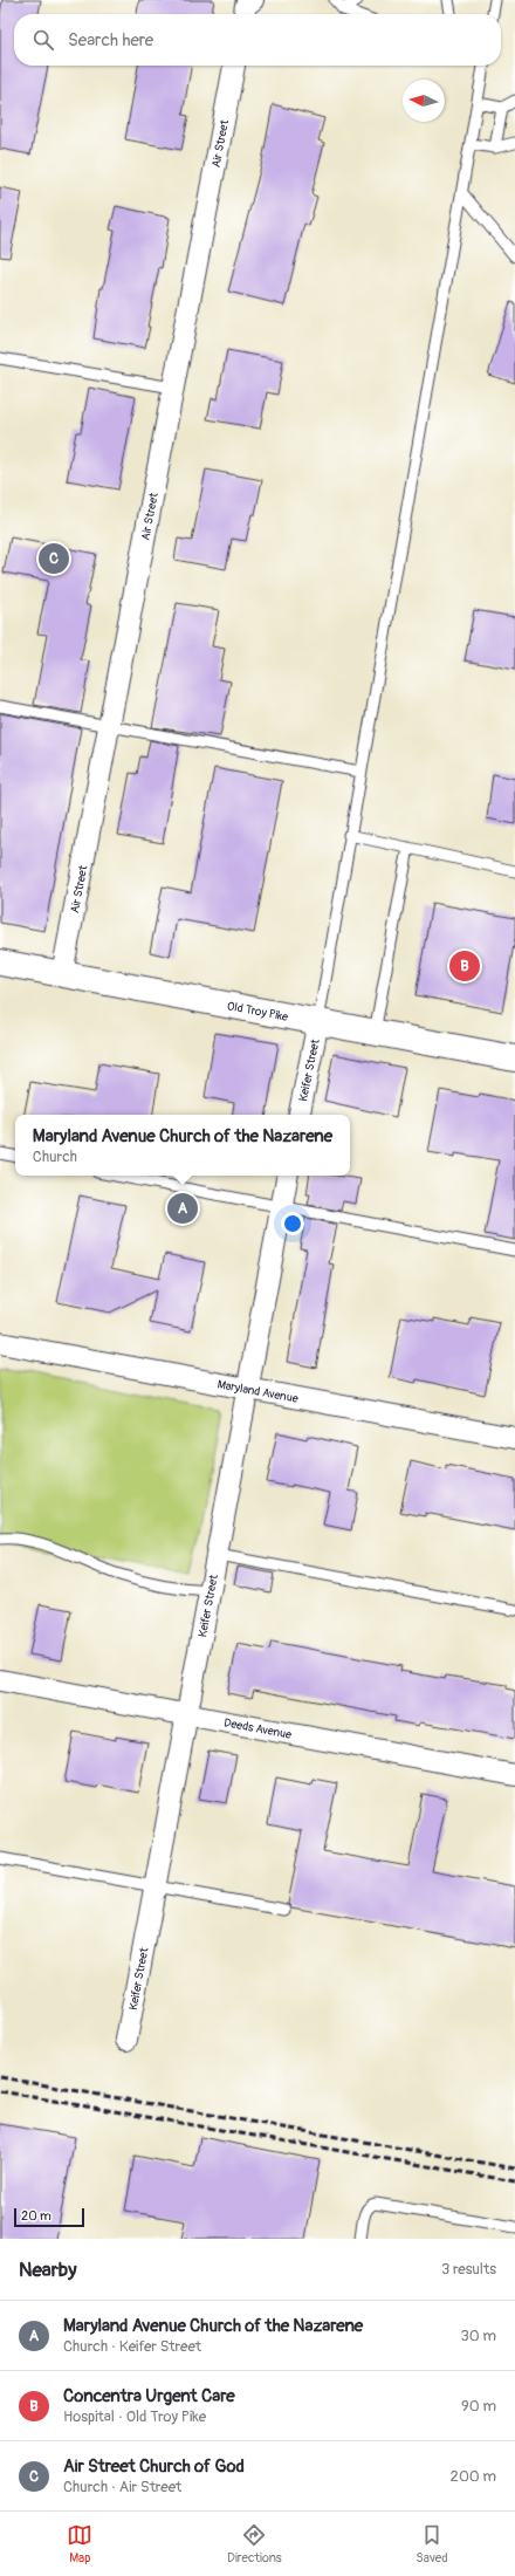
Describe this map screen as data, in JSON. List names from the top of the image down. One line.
{"streets":{"main road":["Old Troy Pike"],"street":["Air Street","Keifer Street","Maryland Avenue","Deeds Avenue"]},"crossings":[["Air Street","Old Troy Pike"],["Old Troy Pike","Keifer Street"],["Keifer Street","Maryland Avenue"],["Keifer Street","Deeds Avenue"]],"scale_bar":"20 m","north":"left","page":{"search":"Search here","pins":["C","B","A"],"popup":["Maryland Avenue Church of the Nazarene","Church"],"scale":"20 m","heading":["Nearby","3 results"],"list":[{"mark":"A","name":"Maryland Avenue Church of the Nazarene","note":"Church · Keifer Street","value":"30 m"},{"mark":"B","name":"Concentra Urgent Care","note":"Hospital · Old Troy Pike","value":"90 m"},{"mark":"C","name":"Air Street Church of God","note":"Church · Air Street","value":"200 m"}],"nav":["Map","Directions","Saved"]}}
